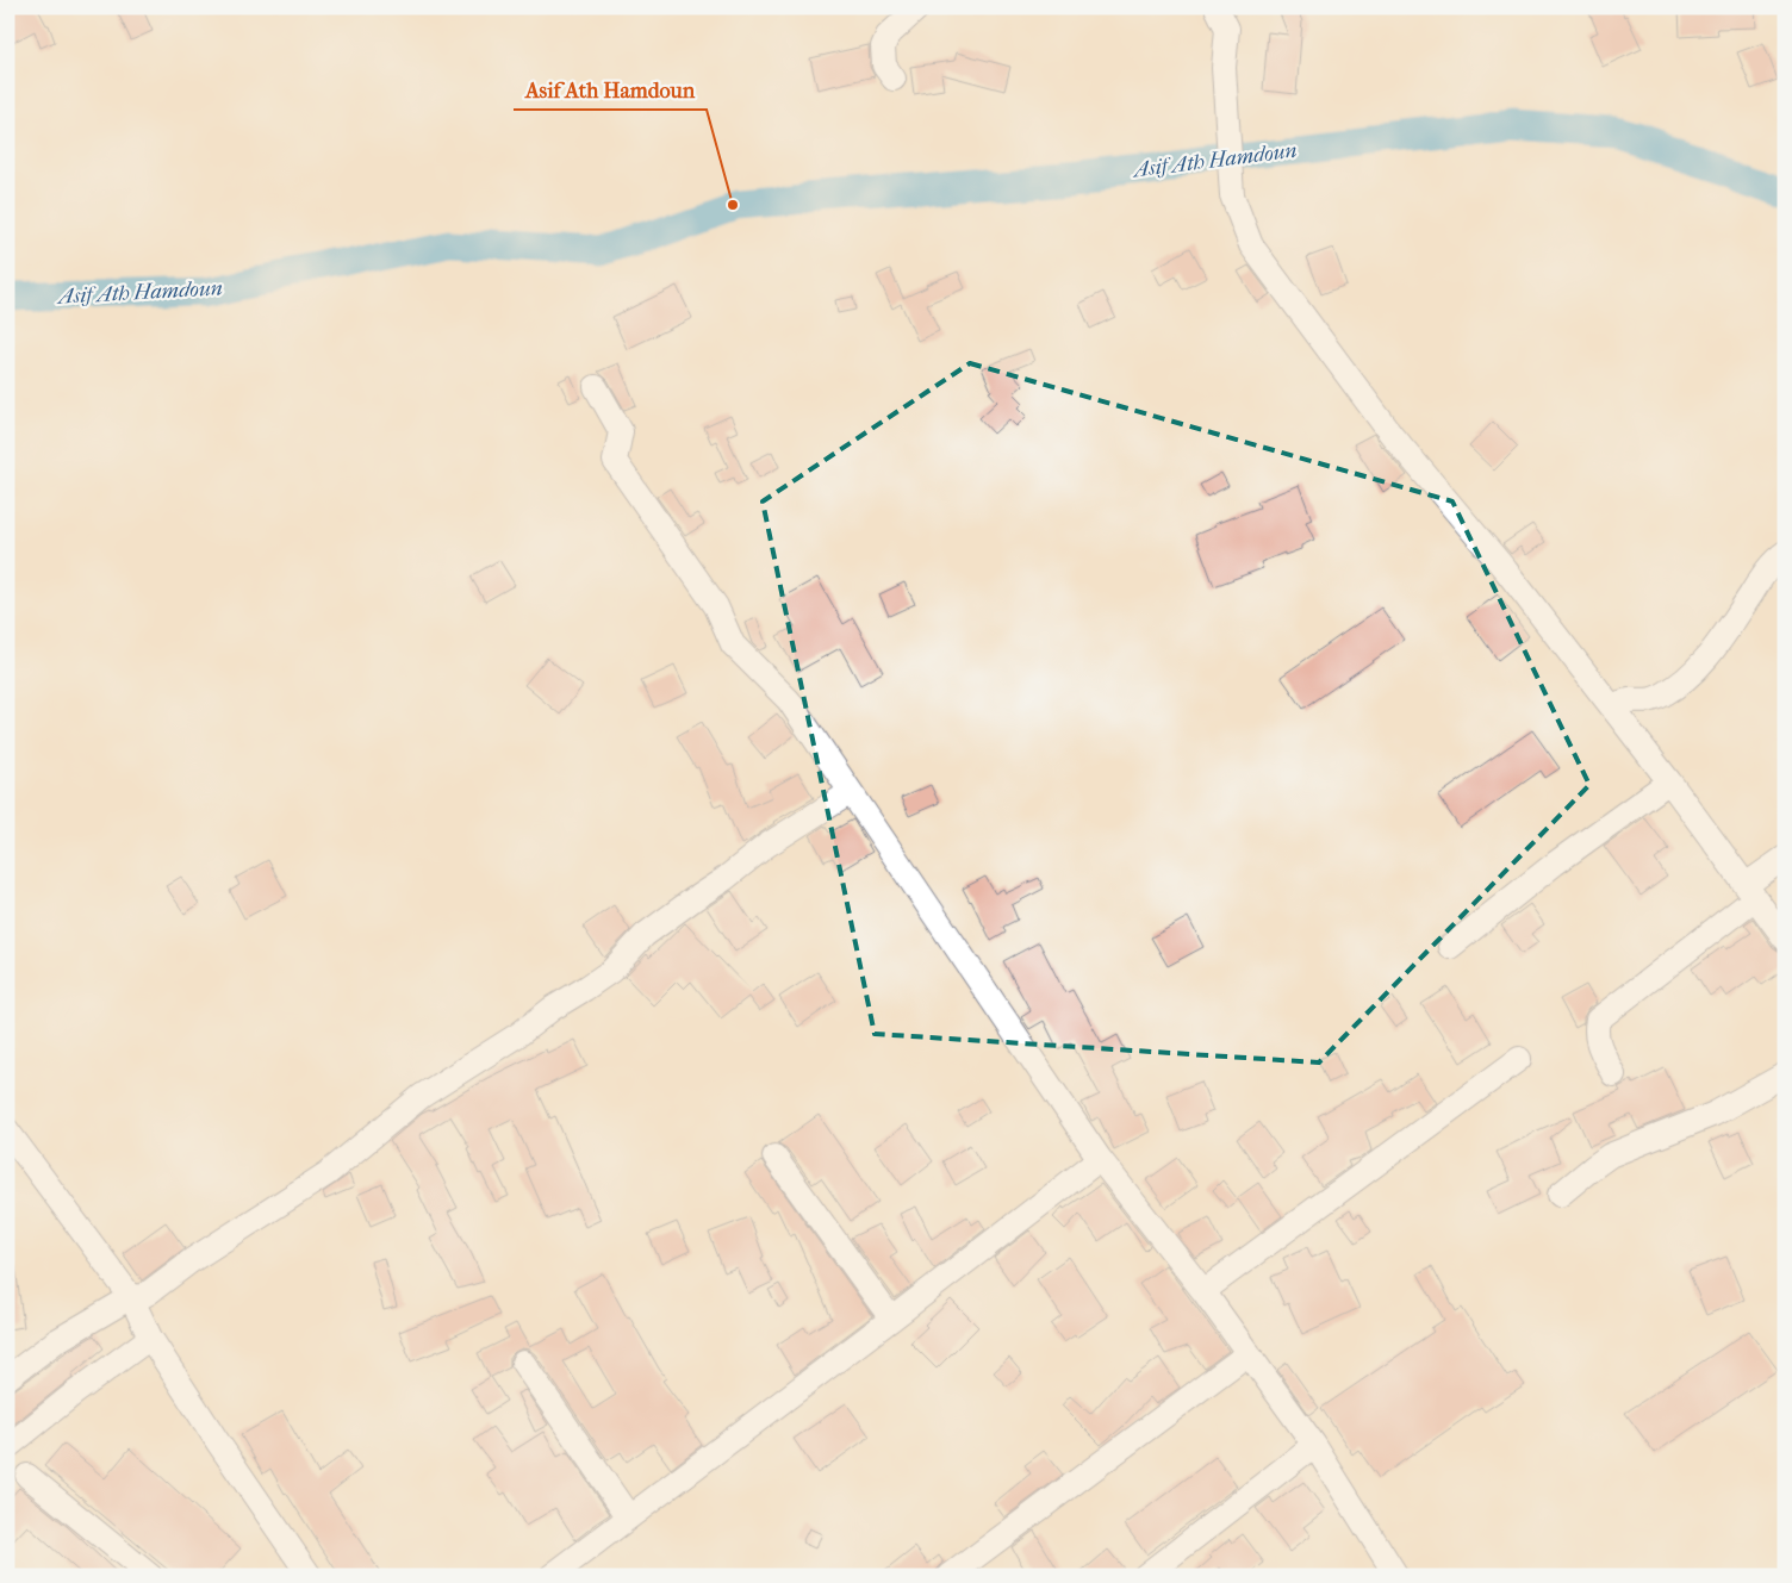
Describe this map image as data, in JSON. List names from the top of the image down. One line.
{"water":["Asif Ath Hamdoun"],"places":["Asif Ath Hamdoun"]}
